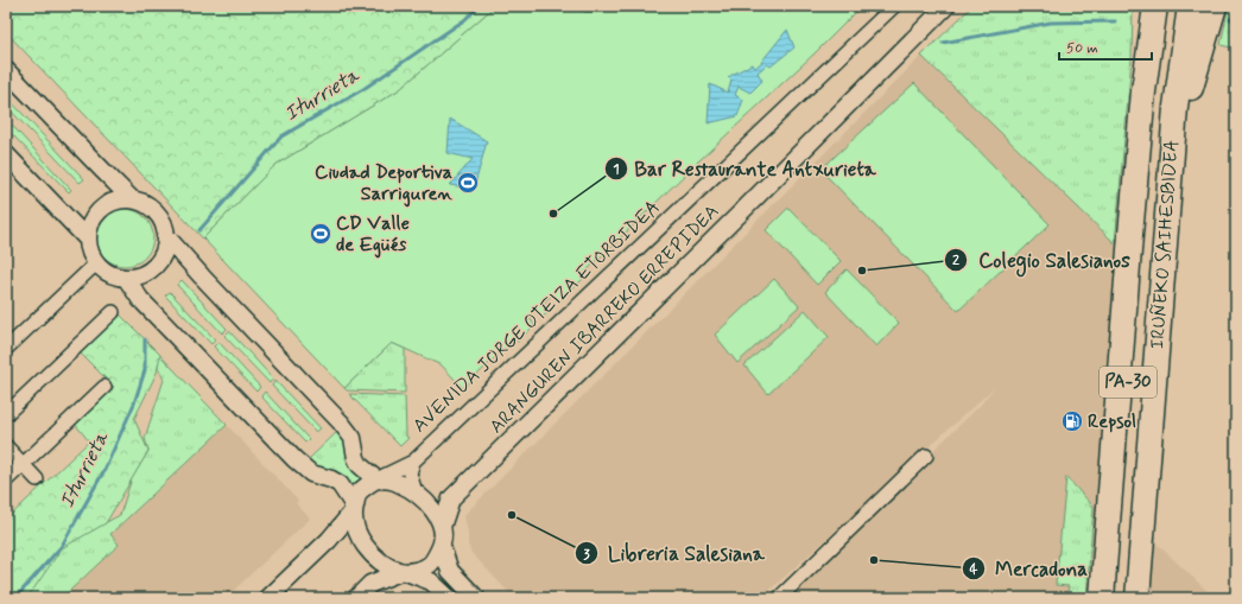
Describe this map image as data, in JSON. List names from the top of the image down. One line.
{"streets":{"highway":["IRUÑEKO SAIHESBIDEA","PA-30"],"street":["AVENIDA JORGE OTEIZA ETORBIDEA","ARANGUREN IBARREKO ERREPIDEA"]},"water":["Iturrieta"],"places":{"sports":["Ciudad Deportiva Sarriguren","CD Valle de Egüés"],"other":["Bar Restaurante Antxurieta","Colegio Salesianos","Libreria Salesiana","Mercadona"],"fuel station":["Repsol"]},"scale_bar":"50 m"}
